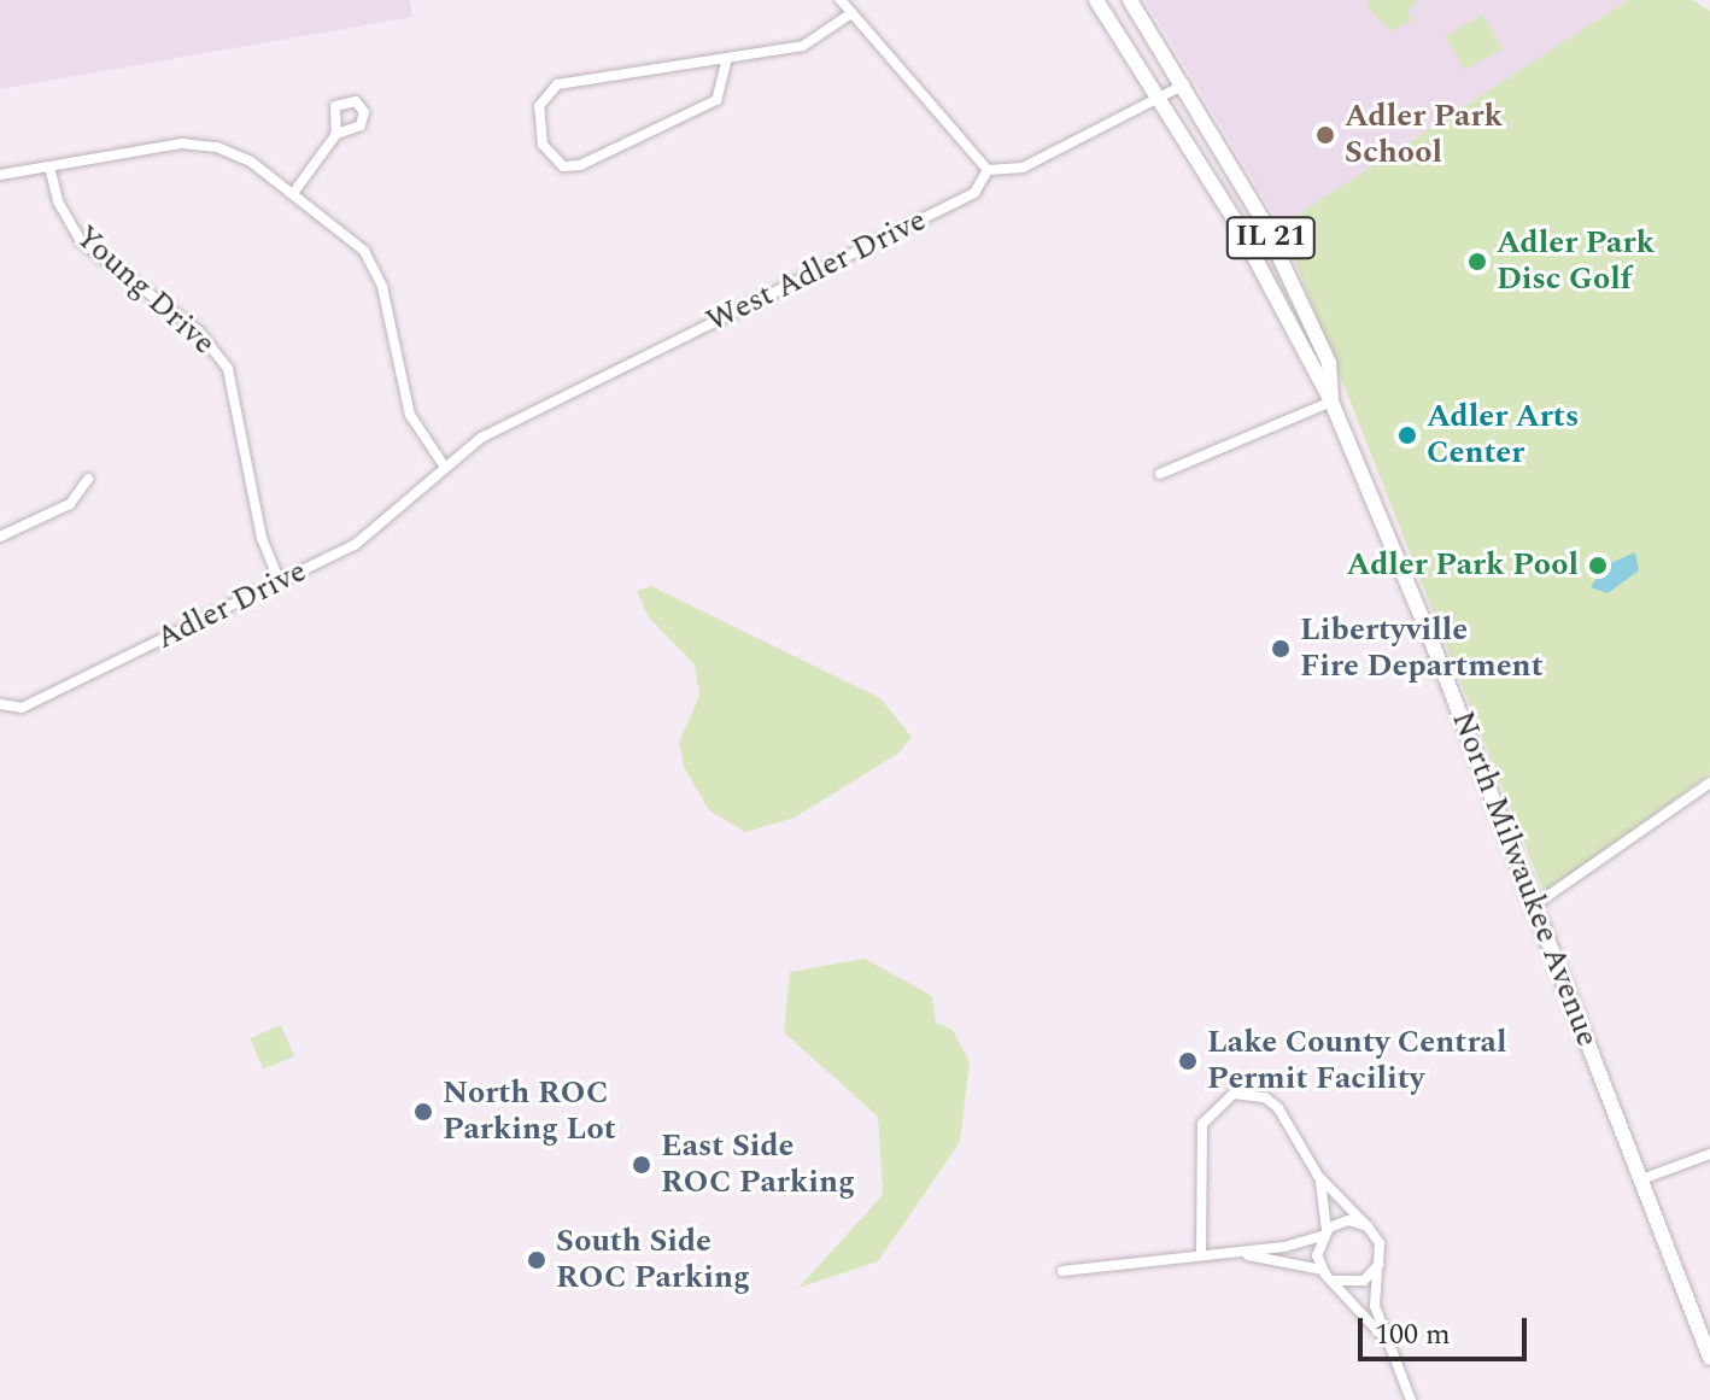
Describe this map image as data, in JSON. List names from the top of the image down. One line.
{"streets":{"main road":["IL 21","North Milwaukee Avenue"],"street":["West Adler Drive","Young Drive","Adler Drive"]},"crossings":[["West Adler Drive","Adler Drive"],["Young Drive","Adler Drive"]],"places":["Adler Park School","Adler Park Disc Golf","Adler Arts Center","Adler Park Pool","Libertyville Fire Department","Lake County Central Permit Facility","North ROC Parking Lot","East Side ROC Parking","South Side ROC Parking"],"scale_bar":"100 m"}
